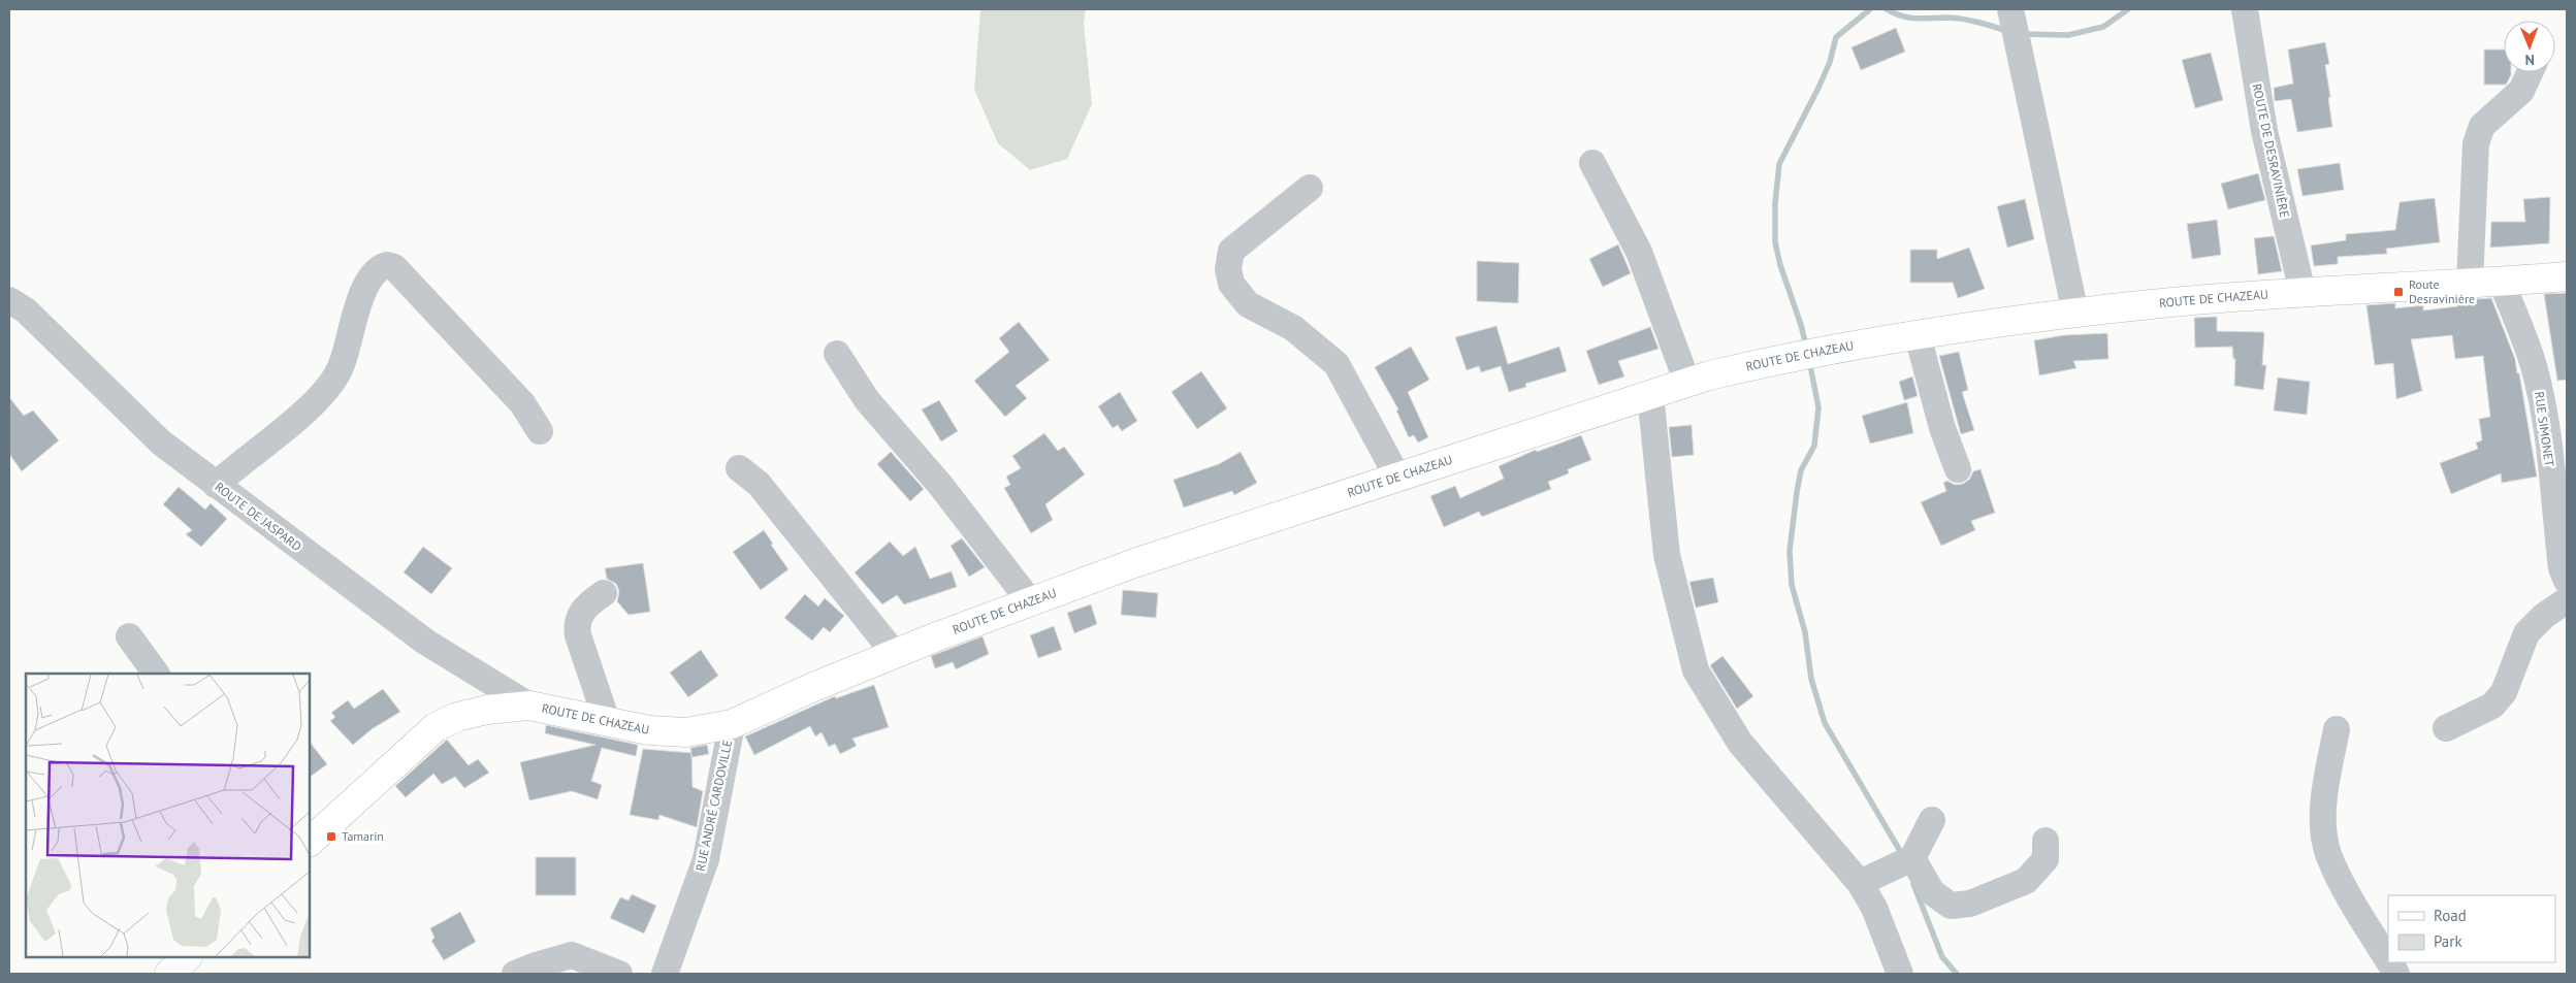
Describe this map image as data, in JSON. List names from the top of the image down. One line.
{"streets":{"main road":["ROUTE DE CHAZEAU"],"street":["ROUTE DE DESRAVINIÈRE","RUE SIMONET","ROUTE DE JASPARD","RUE ANDRÉ CARDOVILLE"]},"crossings":[["ROUTE DE DESRAVINIÈRE","ROUTE DE CHAZEAU"],["ROUTE DE CHAZEAU","RUE SIMONET"],["ROUTE DE CHAZEAU","ROUTE DE JASPARD"],["ROUTE DE CHAZEAU","RUE ANDRÉ CARDOVILLE"]],"places":{"transit":["Route Desravinière","Tamarin"]},"legend":["Road","Park"],"north":"bottom"}
